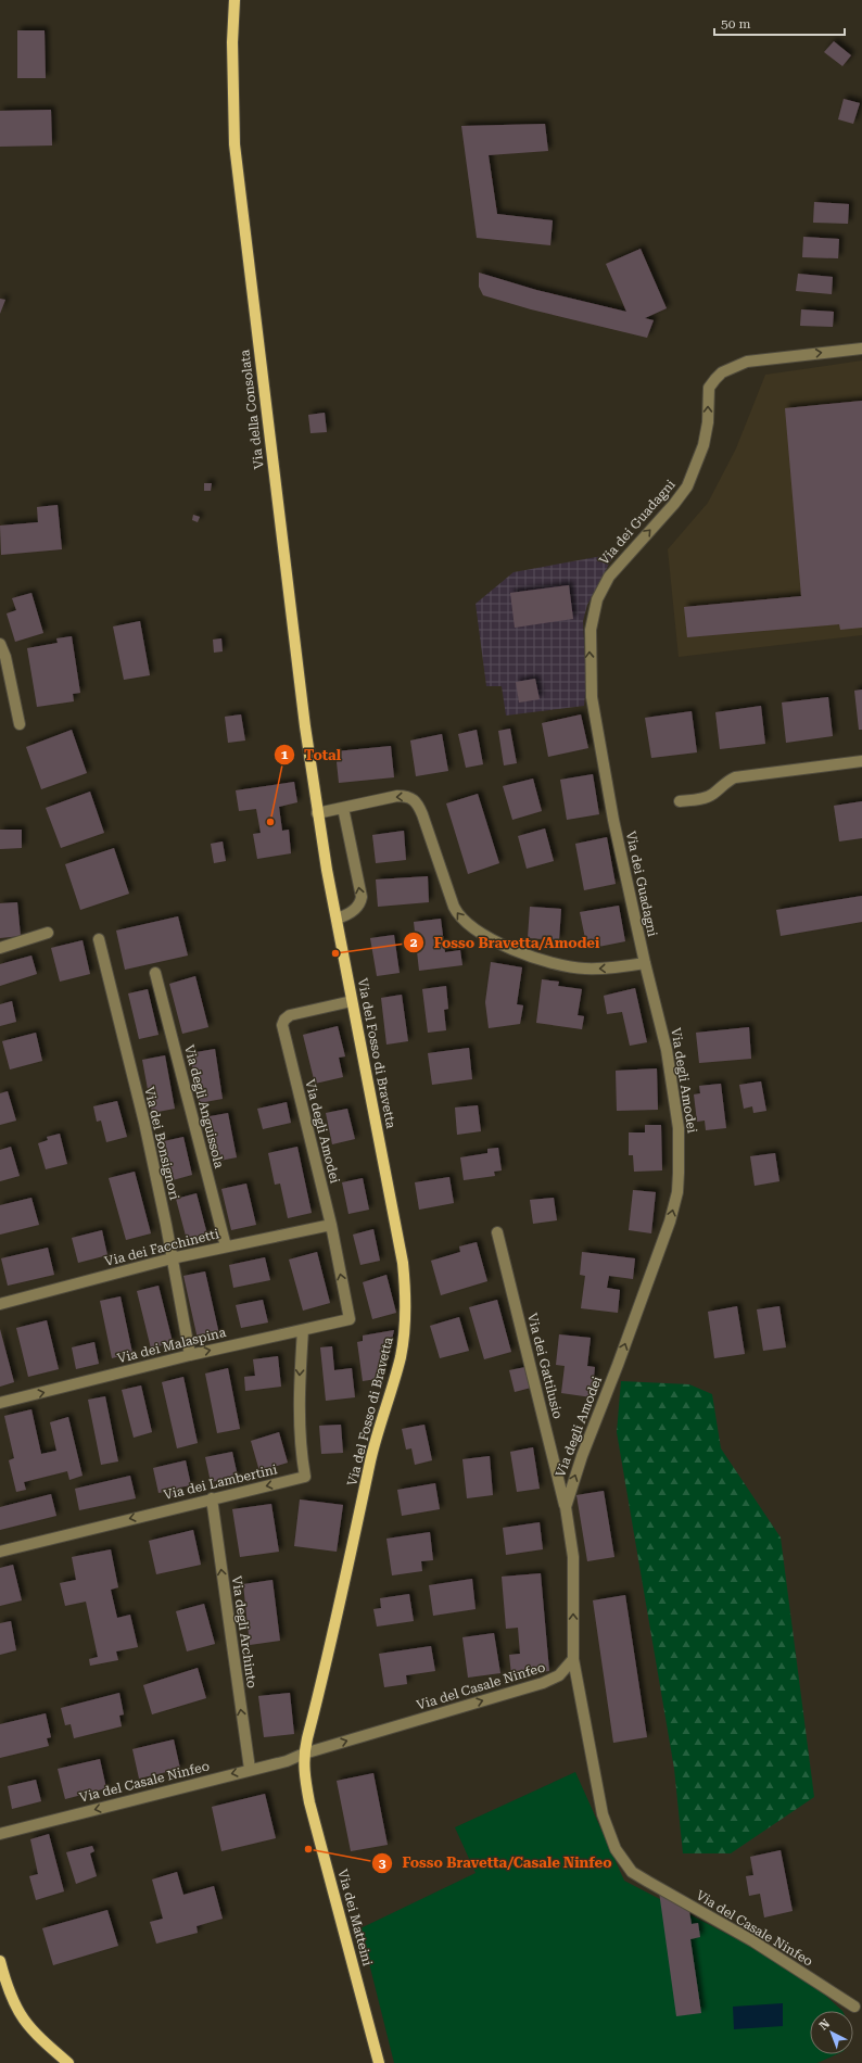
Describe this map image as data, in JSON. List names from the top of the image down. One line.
{"streets":{"main road":["Via della Consolata","Via del Fosso di Bravetta","Via dei Matteini"],"street":["Via dei Guadagni","Via degli Amodei","Via degli Anguissola","Via dei Bonsignori","Via dei Facchinetti","Via dei Malaspina","Via dei Gattilusio","Via dei Lambertini","Via degli Archinto","Via del Casale Ninfeo"]},"crossings":[["Via della Consolata","Via del Fosso di Bravetta"],["Via dei Guadagni","Via degli Amodei"],["Via del Fosso di Bravetta","Via degli Amodei"],["Via del Fosso di Bravetta","Via del Casale Ninfeo"],["Via del Fosso di Bravetta","Via dei Matteini"],["Via degli Amodei","Via dei Facchinetti"],["Via degli Amodei","Via dei Malaspina"],["Via degli Amodei","Via dei Gattilusio"],["Via degli Amodei","Via del Casale Ninfeo"],["Via degli Anguissola","Via dei Facchinetti"],["Via dei Bonsignori","Via dei Facchinetti"],["Via dei Bonsignori","Via dei Malaspina"],["Via dei Malaspina","Via dei Lambertini"],["Via dei Lambertini","Via degli Archinto"],["Via degli Archinto","Via del Casale Ninfeo"],["Via del Casale Ninfeo","Via dei Matteini"]],"one_way":["Via dei Guadagni","Via degli Amodei","Via dei Malaspina","Via dei Lambertini","Via degli Archinto"],"places":["Total","Fosso Bravetta/Amodei","Fosso Bravetta/Casale Ninfeo"],"scale_bar":"50 m","north":"top left"}
